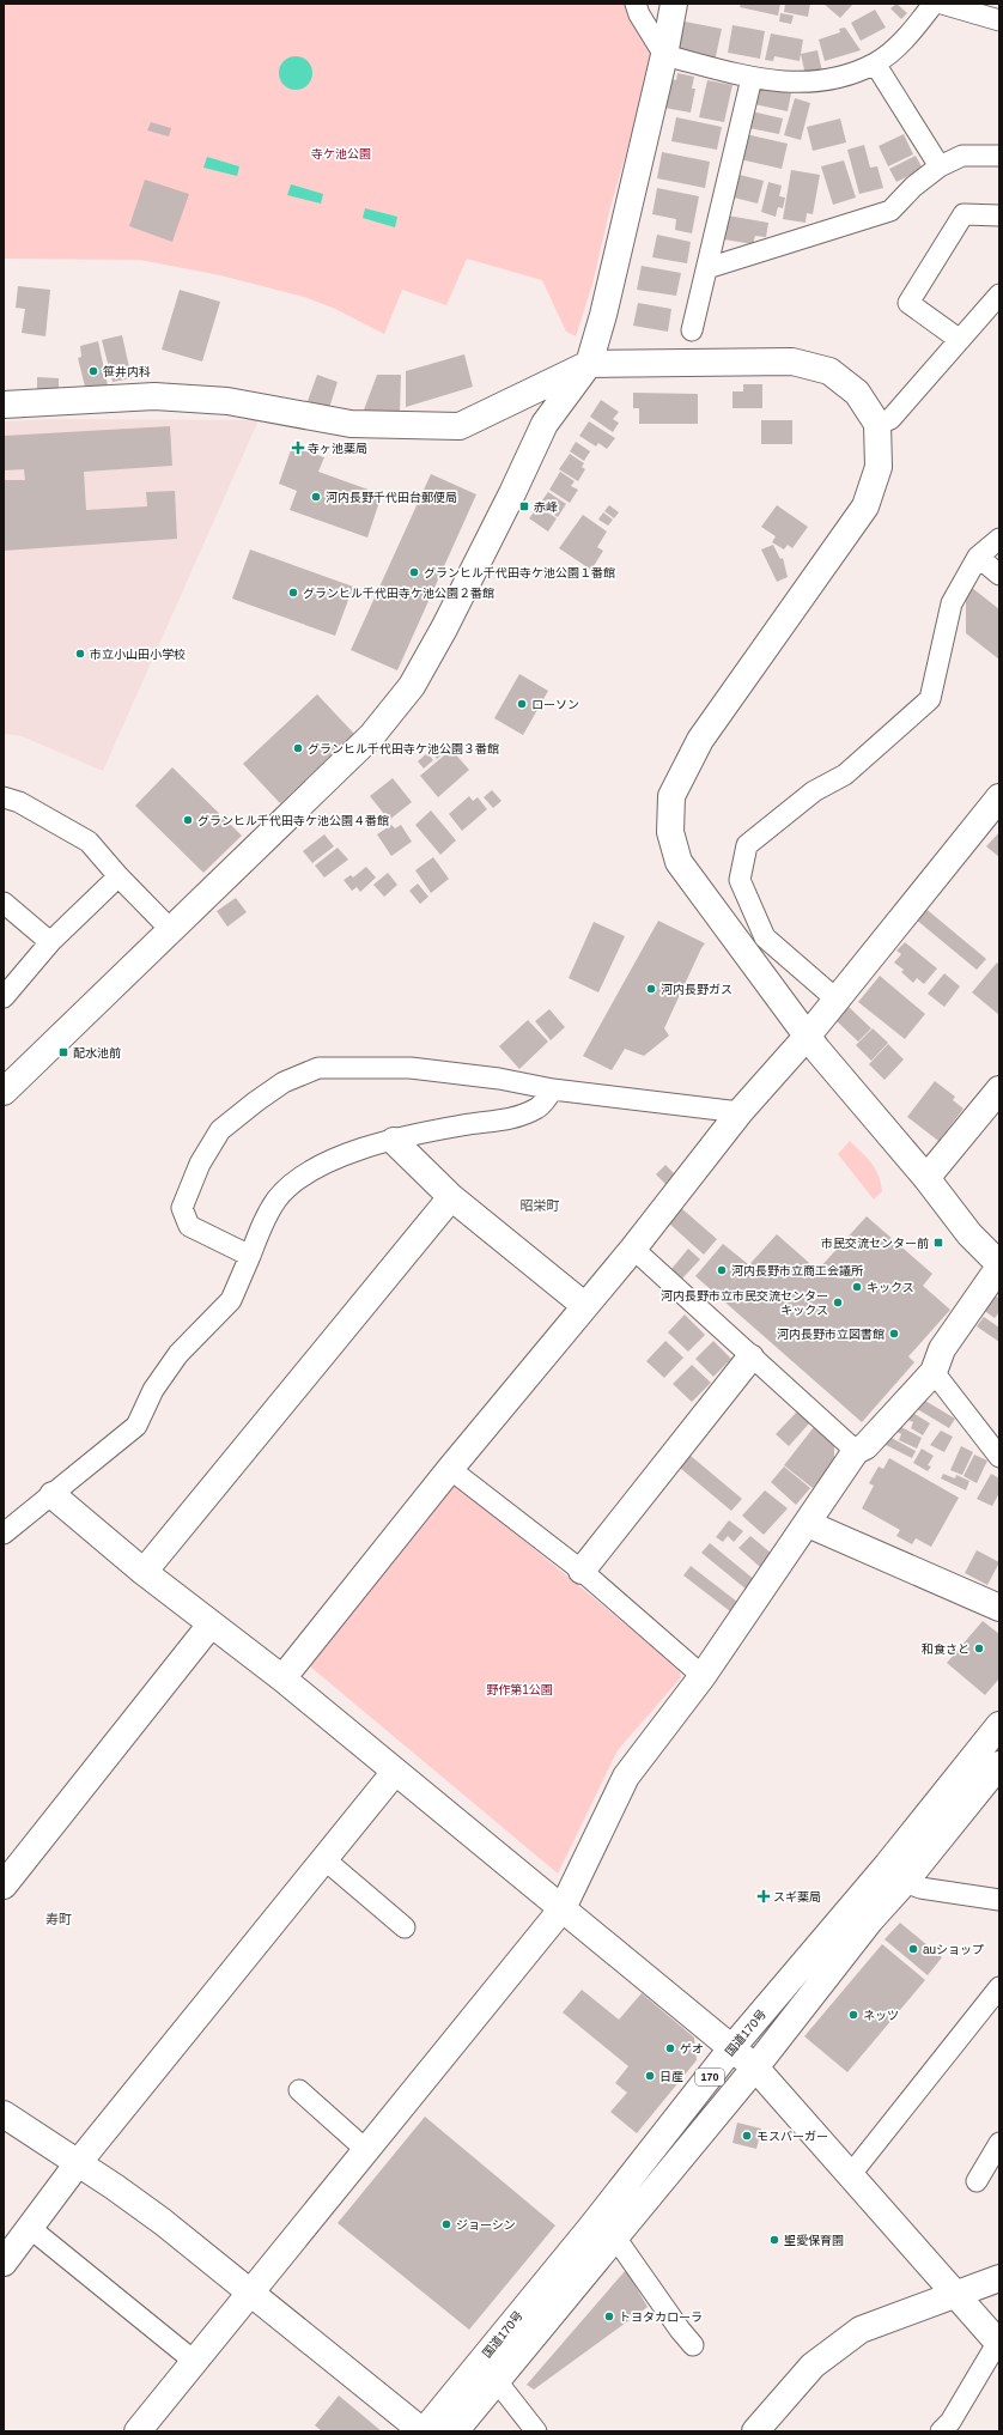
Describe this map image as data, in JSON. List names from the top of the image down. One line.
{"streets":{"main road":["国道170号","170"]},"districts":["昭栄町","寿町"],"parks":["寺ケ池公園","野作第1公園"],"places":{"other":["笹井内科","河内長野千代田台郵便局","グランヒル千代田寺ケ池公園１番館","グランヒル千代田寺ケ池公園２番館","市立小山田小学校","ローソン","グランヒル千代田寺ケ池公園３番館","グランヒル千代田寺ケ池公園４番館","河内長野ガス","河内長野市立商工会議所","キックス","河内長野市立市民交流センター キックス","河内長野市立図書館","和食さと","auショップ","ネッツ","ゲオ","日産","モスバーガー","ジョーシン","聖愛保育園","トヨタカローラ"],"health":["寺ヶ池薬局","スギ薬局"],"transit":["赤峰","配水池前","市民交流センター前"]}}
